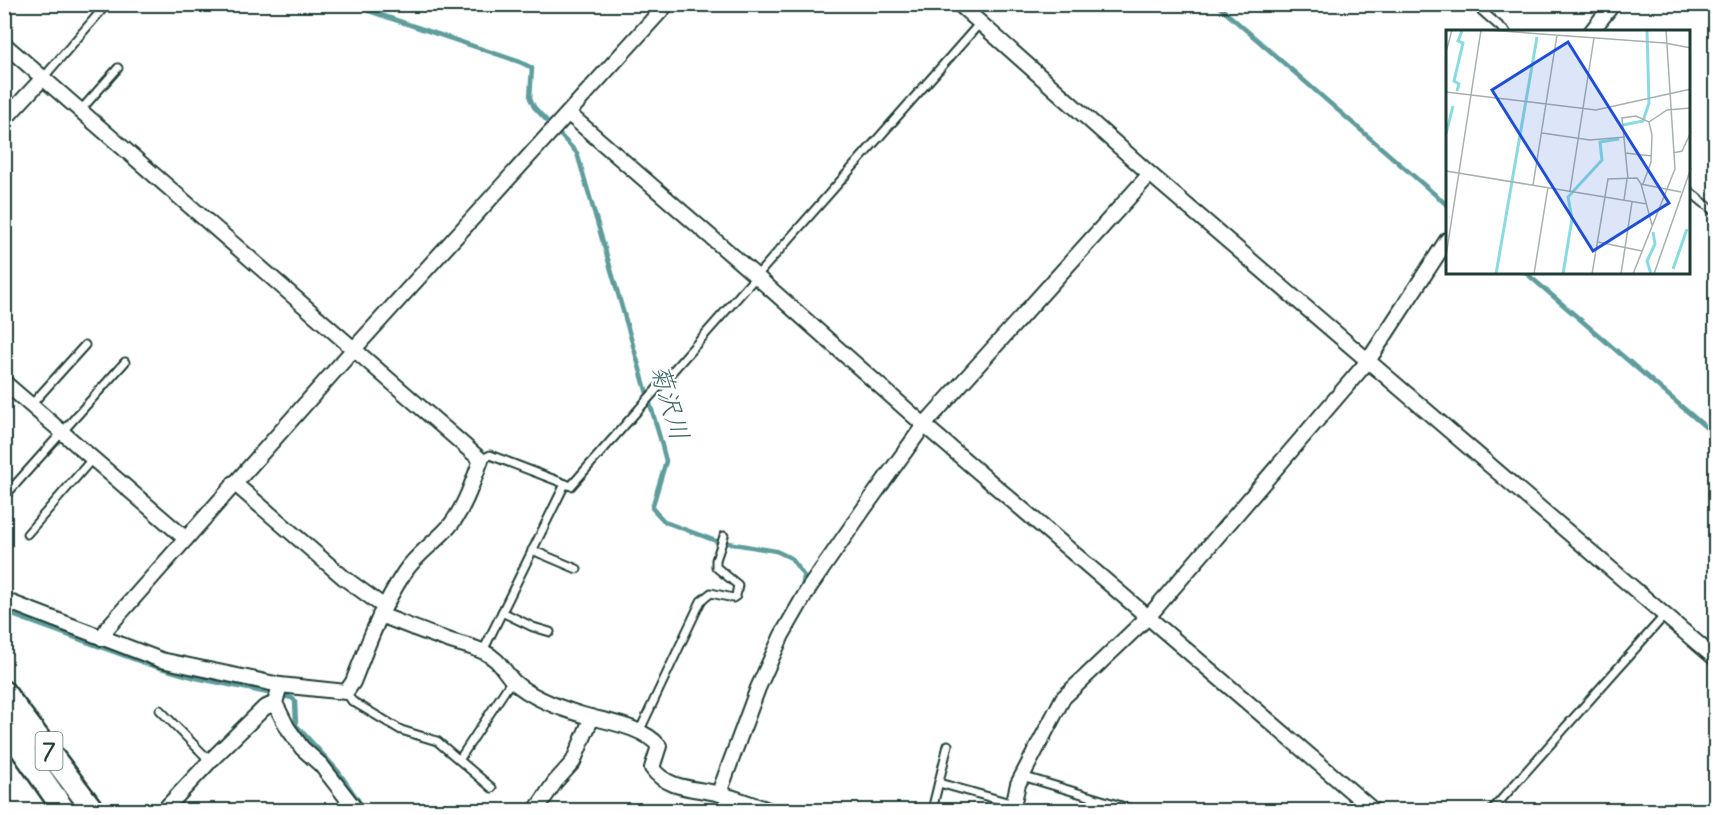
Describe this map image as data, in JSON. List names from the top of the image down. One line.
{"streets":{"main road":["7"]},"water":["菊沢川"]}
